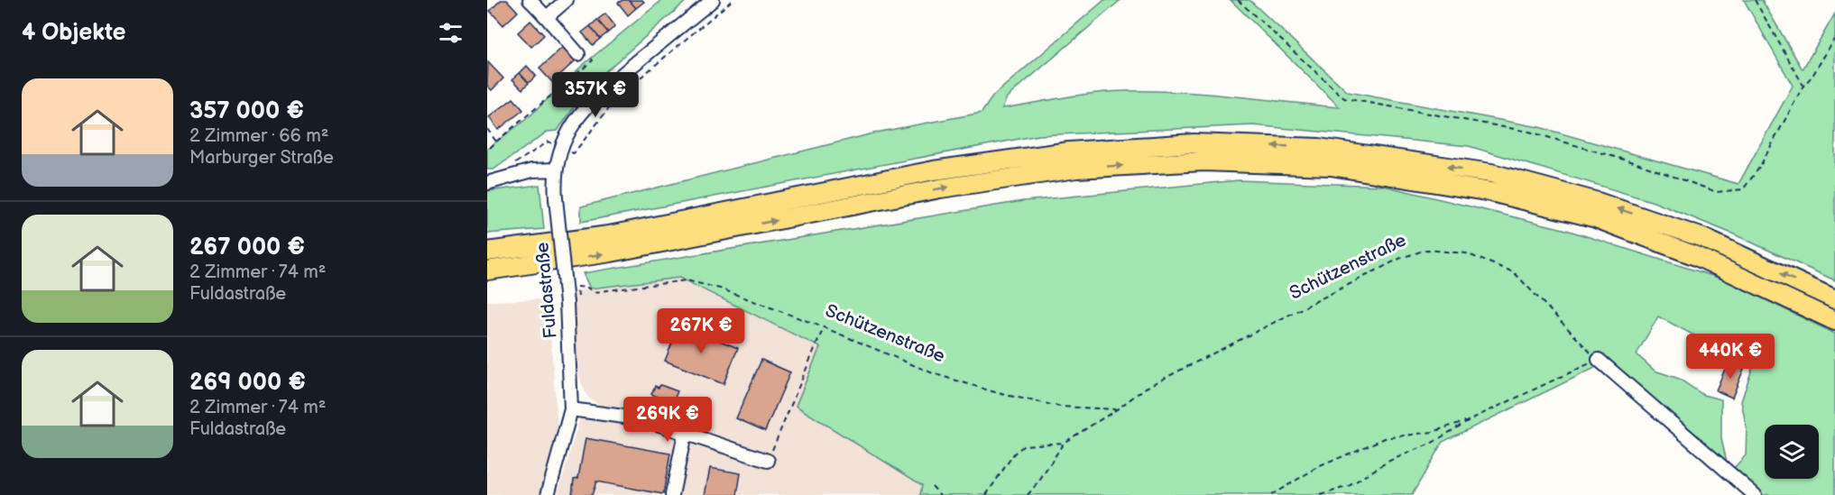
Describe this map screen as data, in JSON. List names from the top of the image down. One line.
{"streets":{"street":["Fuldastraße"],"path":["Schützenstraße"]},"page":{"heading":"4 Objekte","list":[{"name":"357 000 €","note":"2 Zimmer · 66 m² · Marburger Straße"},{"name":"267 000 €","note":"2 Zimmer · 74 m² · Fuldastraße"},{"name":"269 000 €","note":"2 Zimmer · 74 m² · Fuldastraße"}],"price":["357K €","267K €","440K €","269K €"]}}
